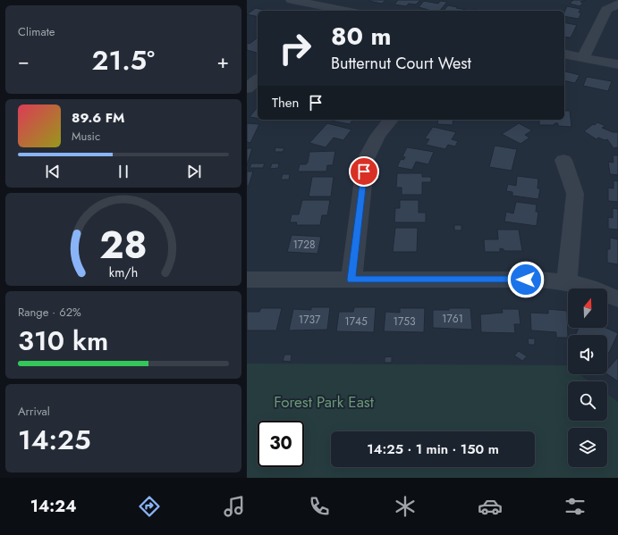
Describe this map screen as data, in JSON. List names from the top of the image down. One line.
{"parks":["Forest Park East"],"house_numbers":["1728","1761","1737","1745","1753"],"north":"top","page":{"tile":["Climate",["Range · 62%","310 km"],["Arrival","14:25"]],"turn":["80 m","Butternut Court West"],"heat":["−","21.5°","+"],"then":"Then","song":["89.6 FM","Music"],"limit":"30","trip":"14:25 · 1 min · 150 m","tabs":"14:24","gauge":["28","km/h"]}}
